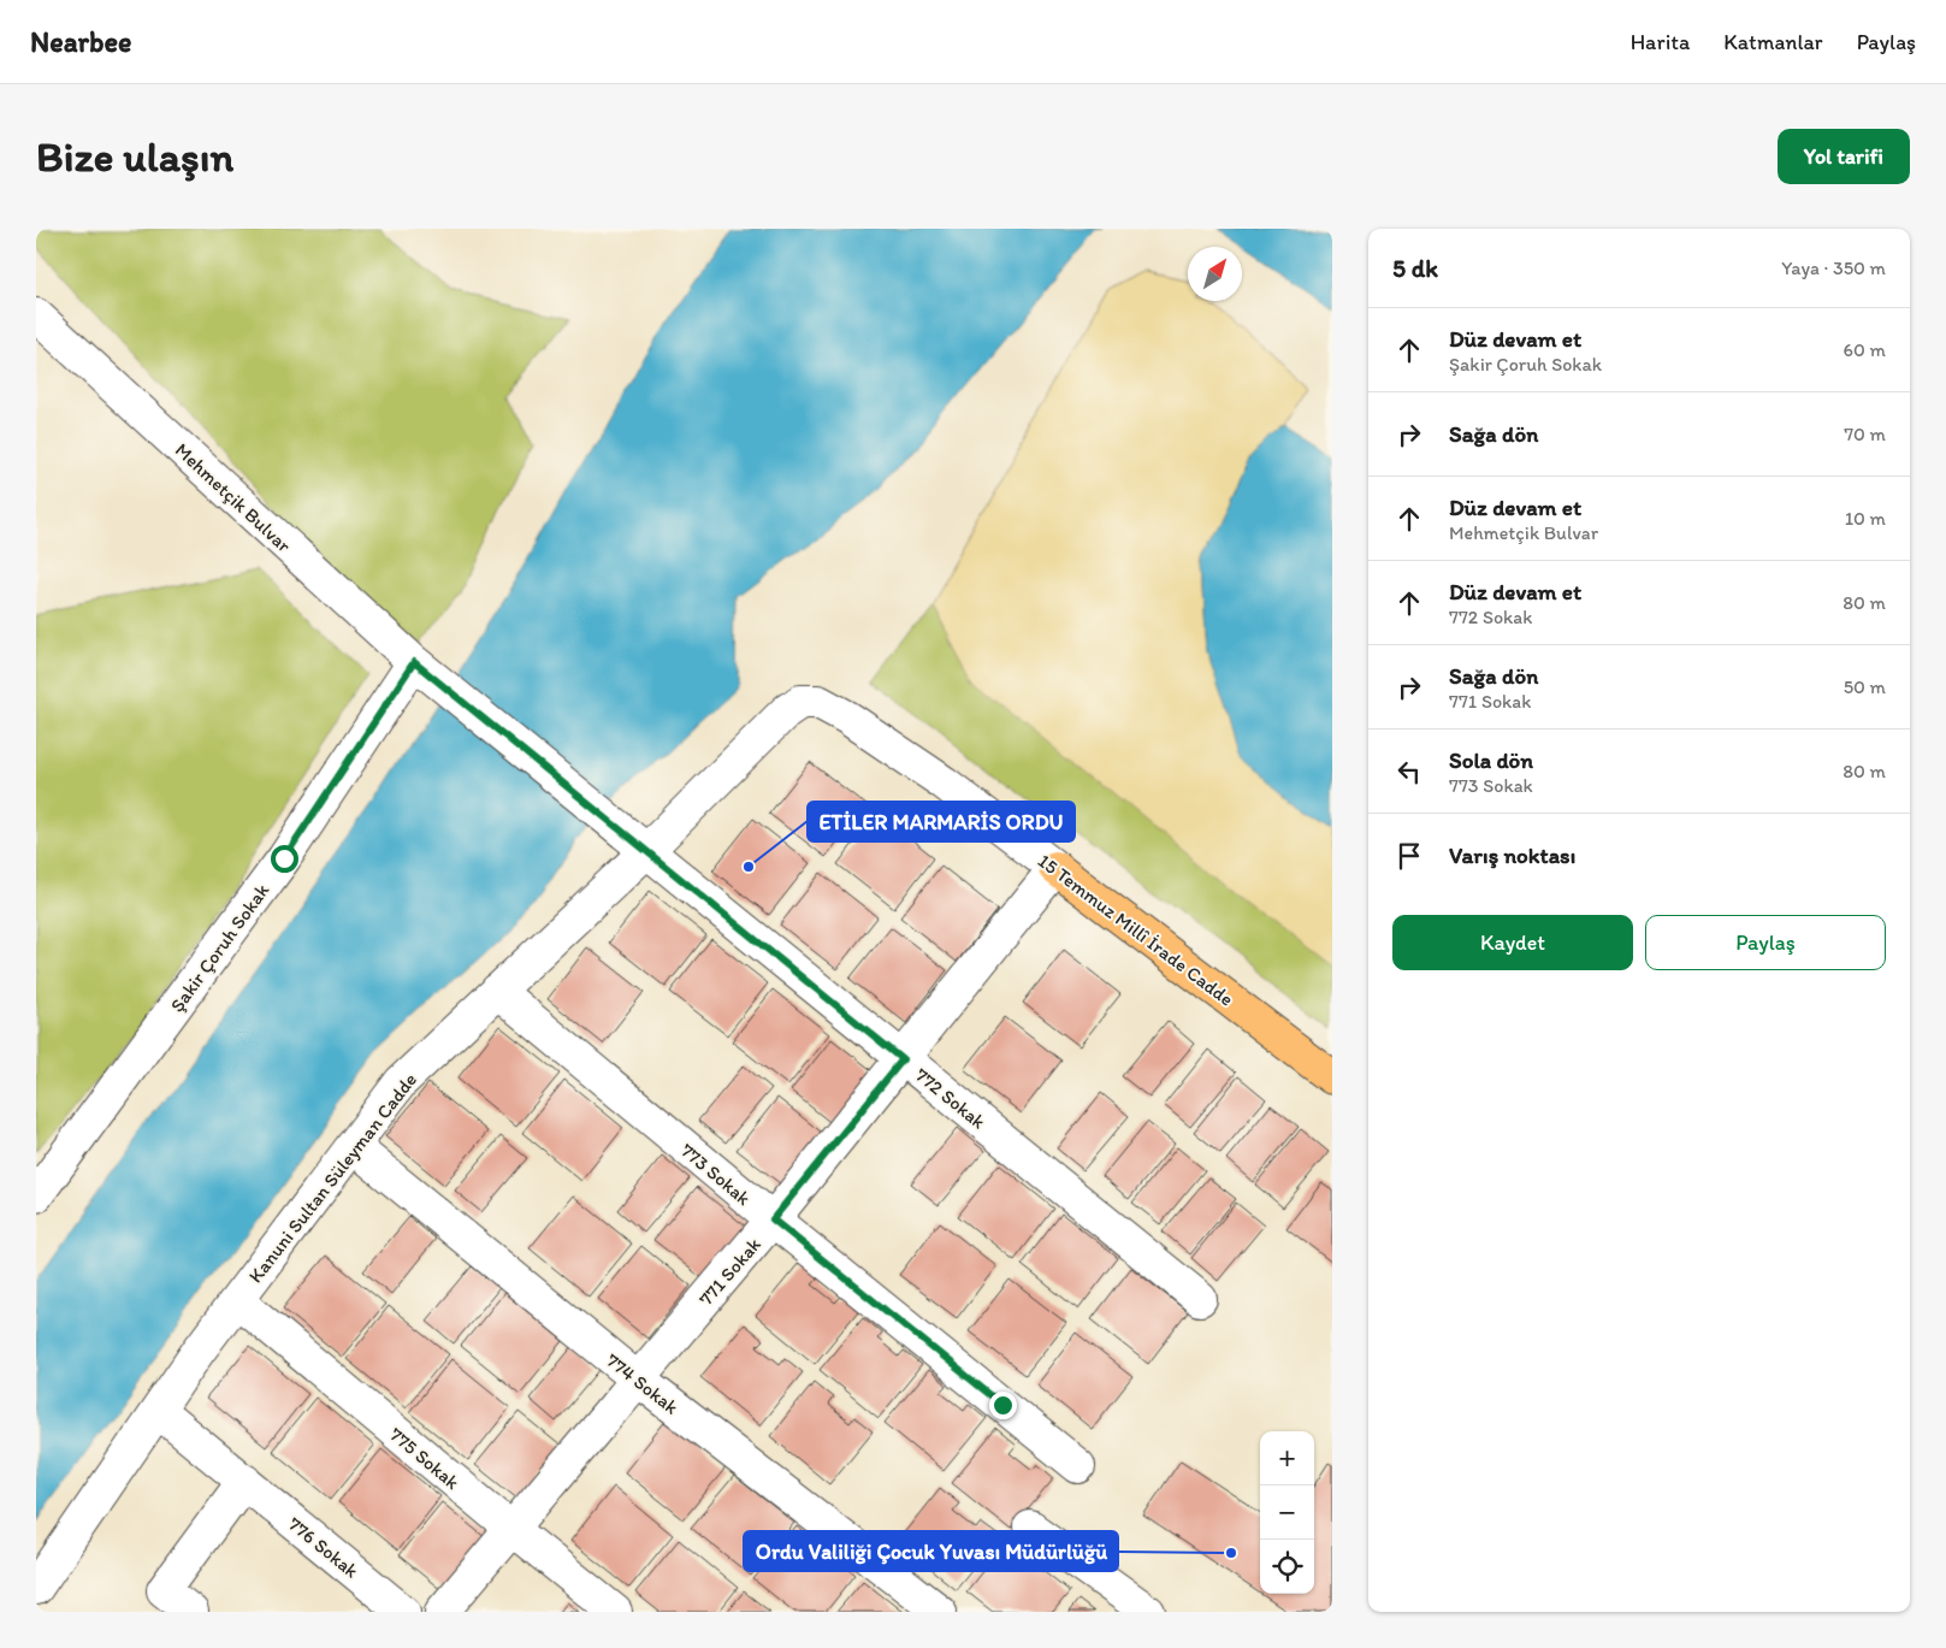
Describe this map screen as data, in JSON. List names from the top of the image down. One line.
{"streets":{"main road":["15 Temmuz Millî İrade Cadde"],"street":["Mehmetçik Bulvar","Şakir Çoruh Sokak","772 Sokak","773 Sokak","Kanuni Sultan Süleyman Cadde","771 Sokak","774 Sokak","775 Sokak","776 Sokak"]},"crossings":[["Mehmetçik Bulvar","Şakir Çoruh Sokak"],["Mehmetçik Bulvar","772 Sokak"],["Mehmetçik Bulvar","Kanuni Sultan Süleyman Cadde"],["15 Temmuz Millî İrade Cadde","Kanuni Sultan Süleyman Cadde"],["15 Temmuz Millî İrade Cadde","771 Sokak"],["772 Sokak","Kanuni Sultan Süleyman Cadde"],["772 Sokak","771 Sokak"],["773 Sokak","Kanuni Sultan Süleyman Cadde"],["773 Sokak","771 Sokak"],["Kanuni Sultan Süleyman Cadde","774 Sokak"],["Kanuni Sultan Süleyman Cadde","775 Sokak"],["Kanuni Sultan Süleyman Cadde","776 Sokak"],["771 Sokak","774 Sokak"],["771 Sokak","775 Sokak"]],"places":["ETİLER MARMARİS ORDU","Ordu Valiliği Çocuk Yuvası Müdürlüğü"],"north":"top right","page":{"header":"Nearbee","nav":["Harita","Katmanlar","Paylaş"],"buttons":["Yol tarifi",["Kaydet","Paylaş"]],"title":"Bize ulaşın","heading":["5 dk","Yaya · 350 m"],"list":[["Düz devam et","Şakir Çoruh Sokak","60 m"],["Sağa dön","70 m"],["Düz devam et","Mehmetçik Bulvar","10 m"],["Düz devam et","772 Sokak","80 m"],["Sağa dön","771 Sokak","50 m"],["Sola dön","773 Sokak","80 m"],"Varış noktası"],"map_buttons":["+","−"]}}
